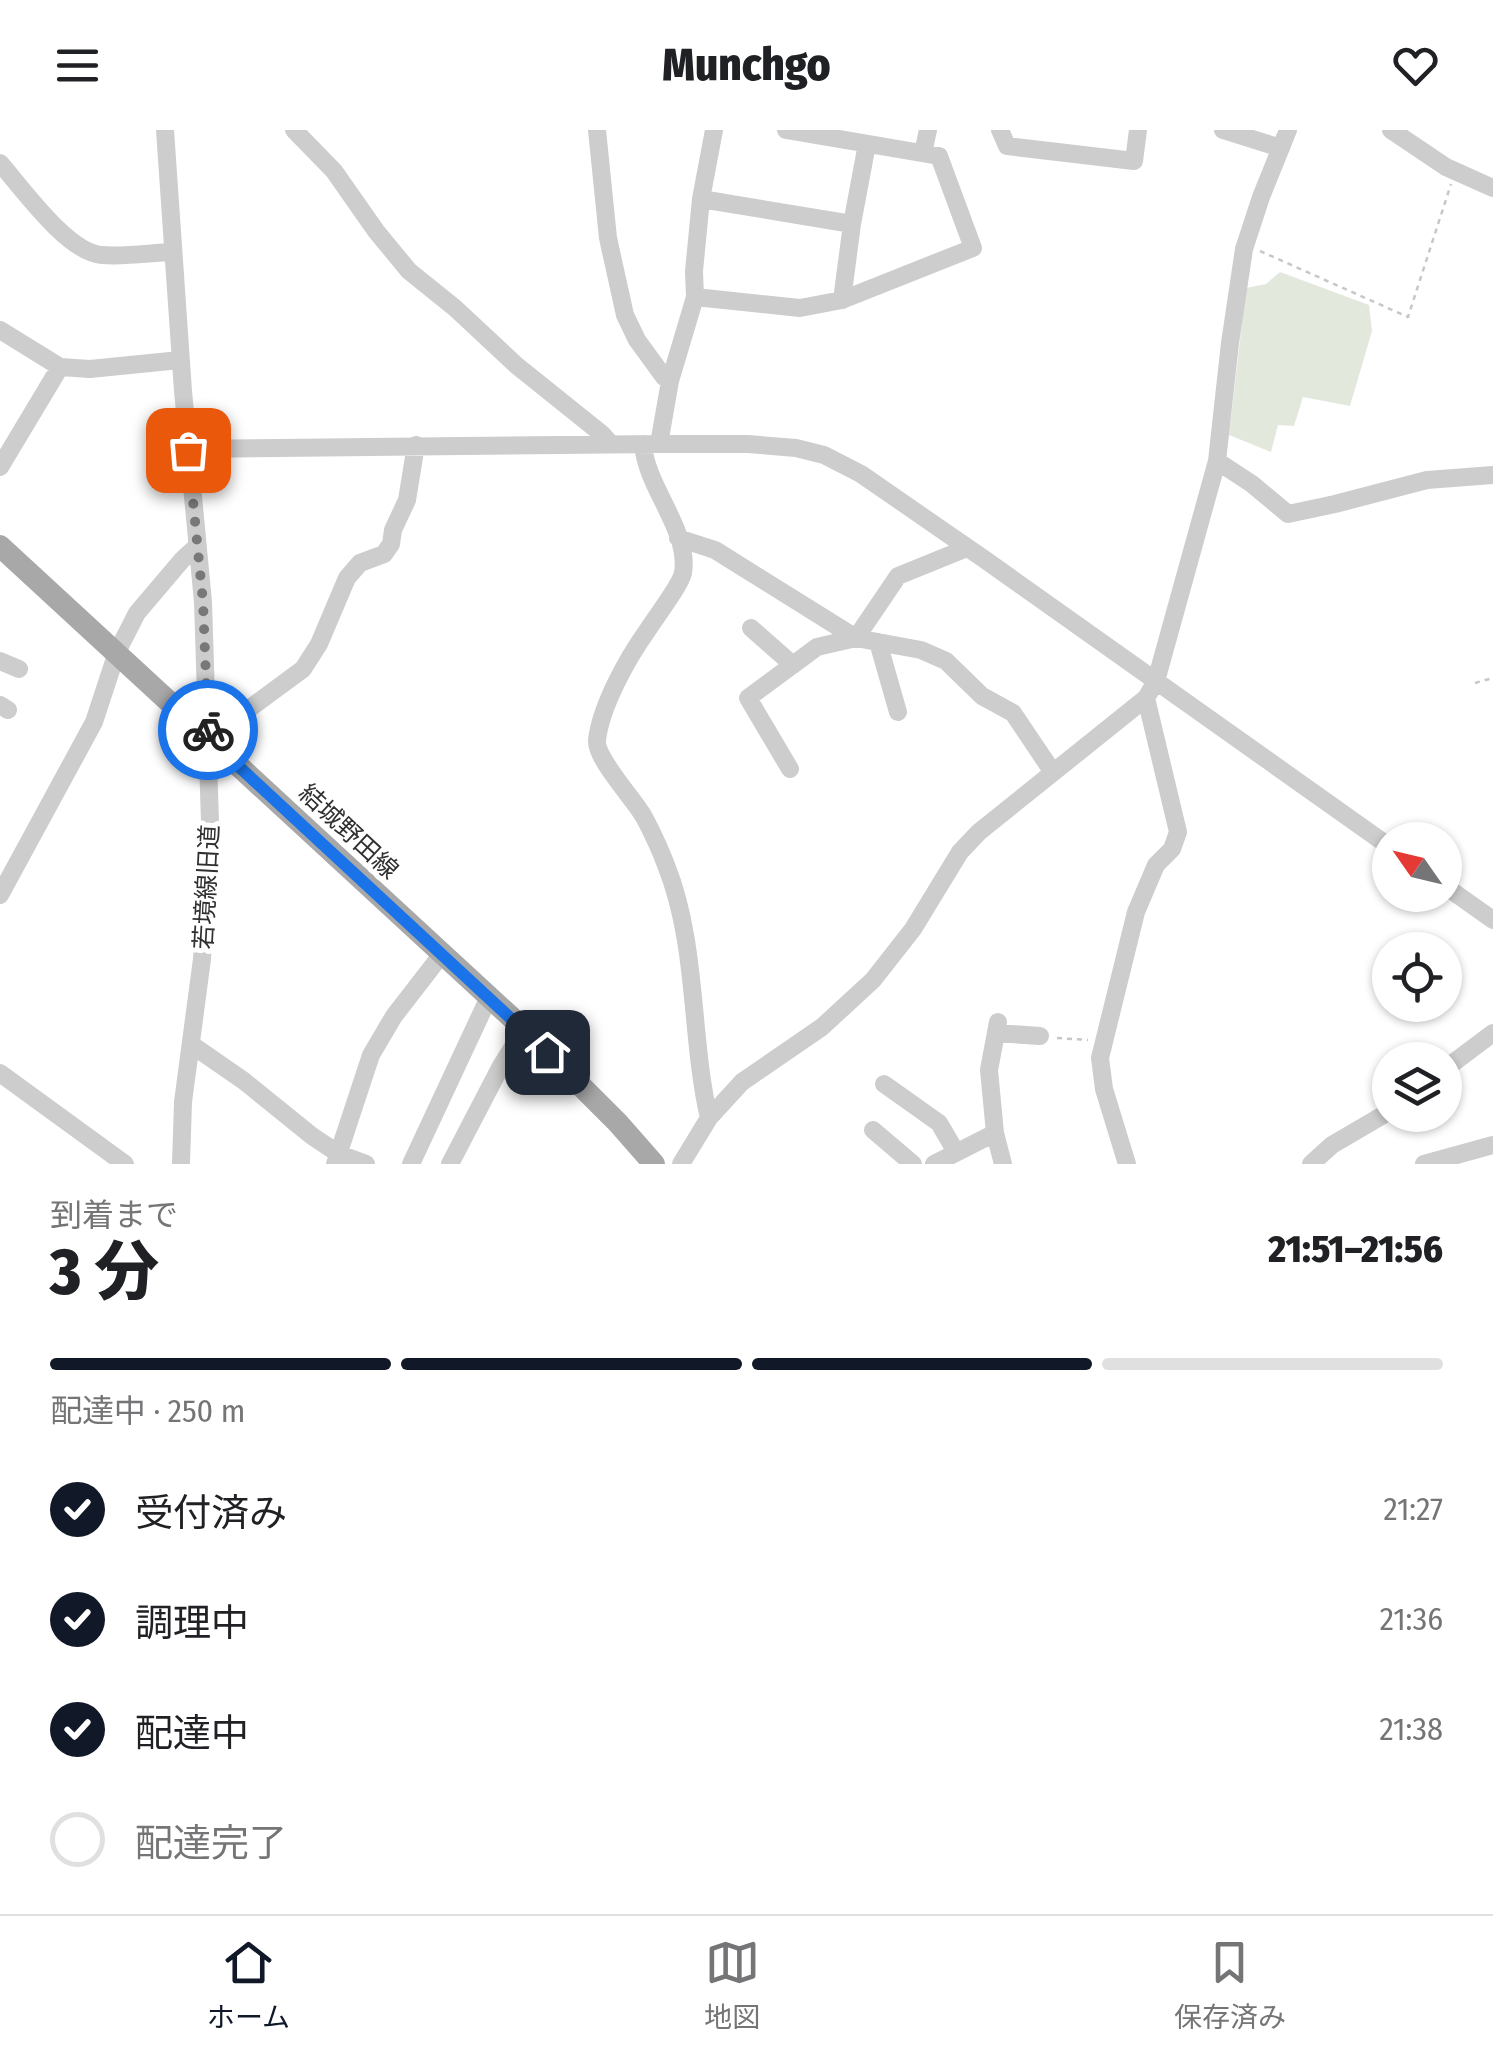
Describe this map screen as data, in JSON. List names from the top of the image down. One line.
{"streets":{"main road":["結城野田線"],"street":["若境線旧道"]},"crossings":[["結城野田線","若境線旧道"]],"north":"top left","page":{"header":"Munchgo","heading":["3 分","到着まで","21:51–21:56"],"bar":"配達中 · 250 m","list":[["受付済み","21:27"],["調理中","21:36"],["配達中","21:38"],"配達完了"],"tabs":["ホーム","地図","保存済み"]}}
